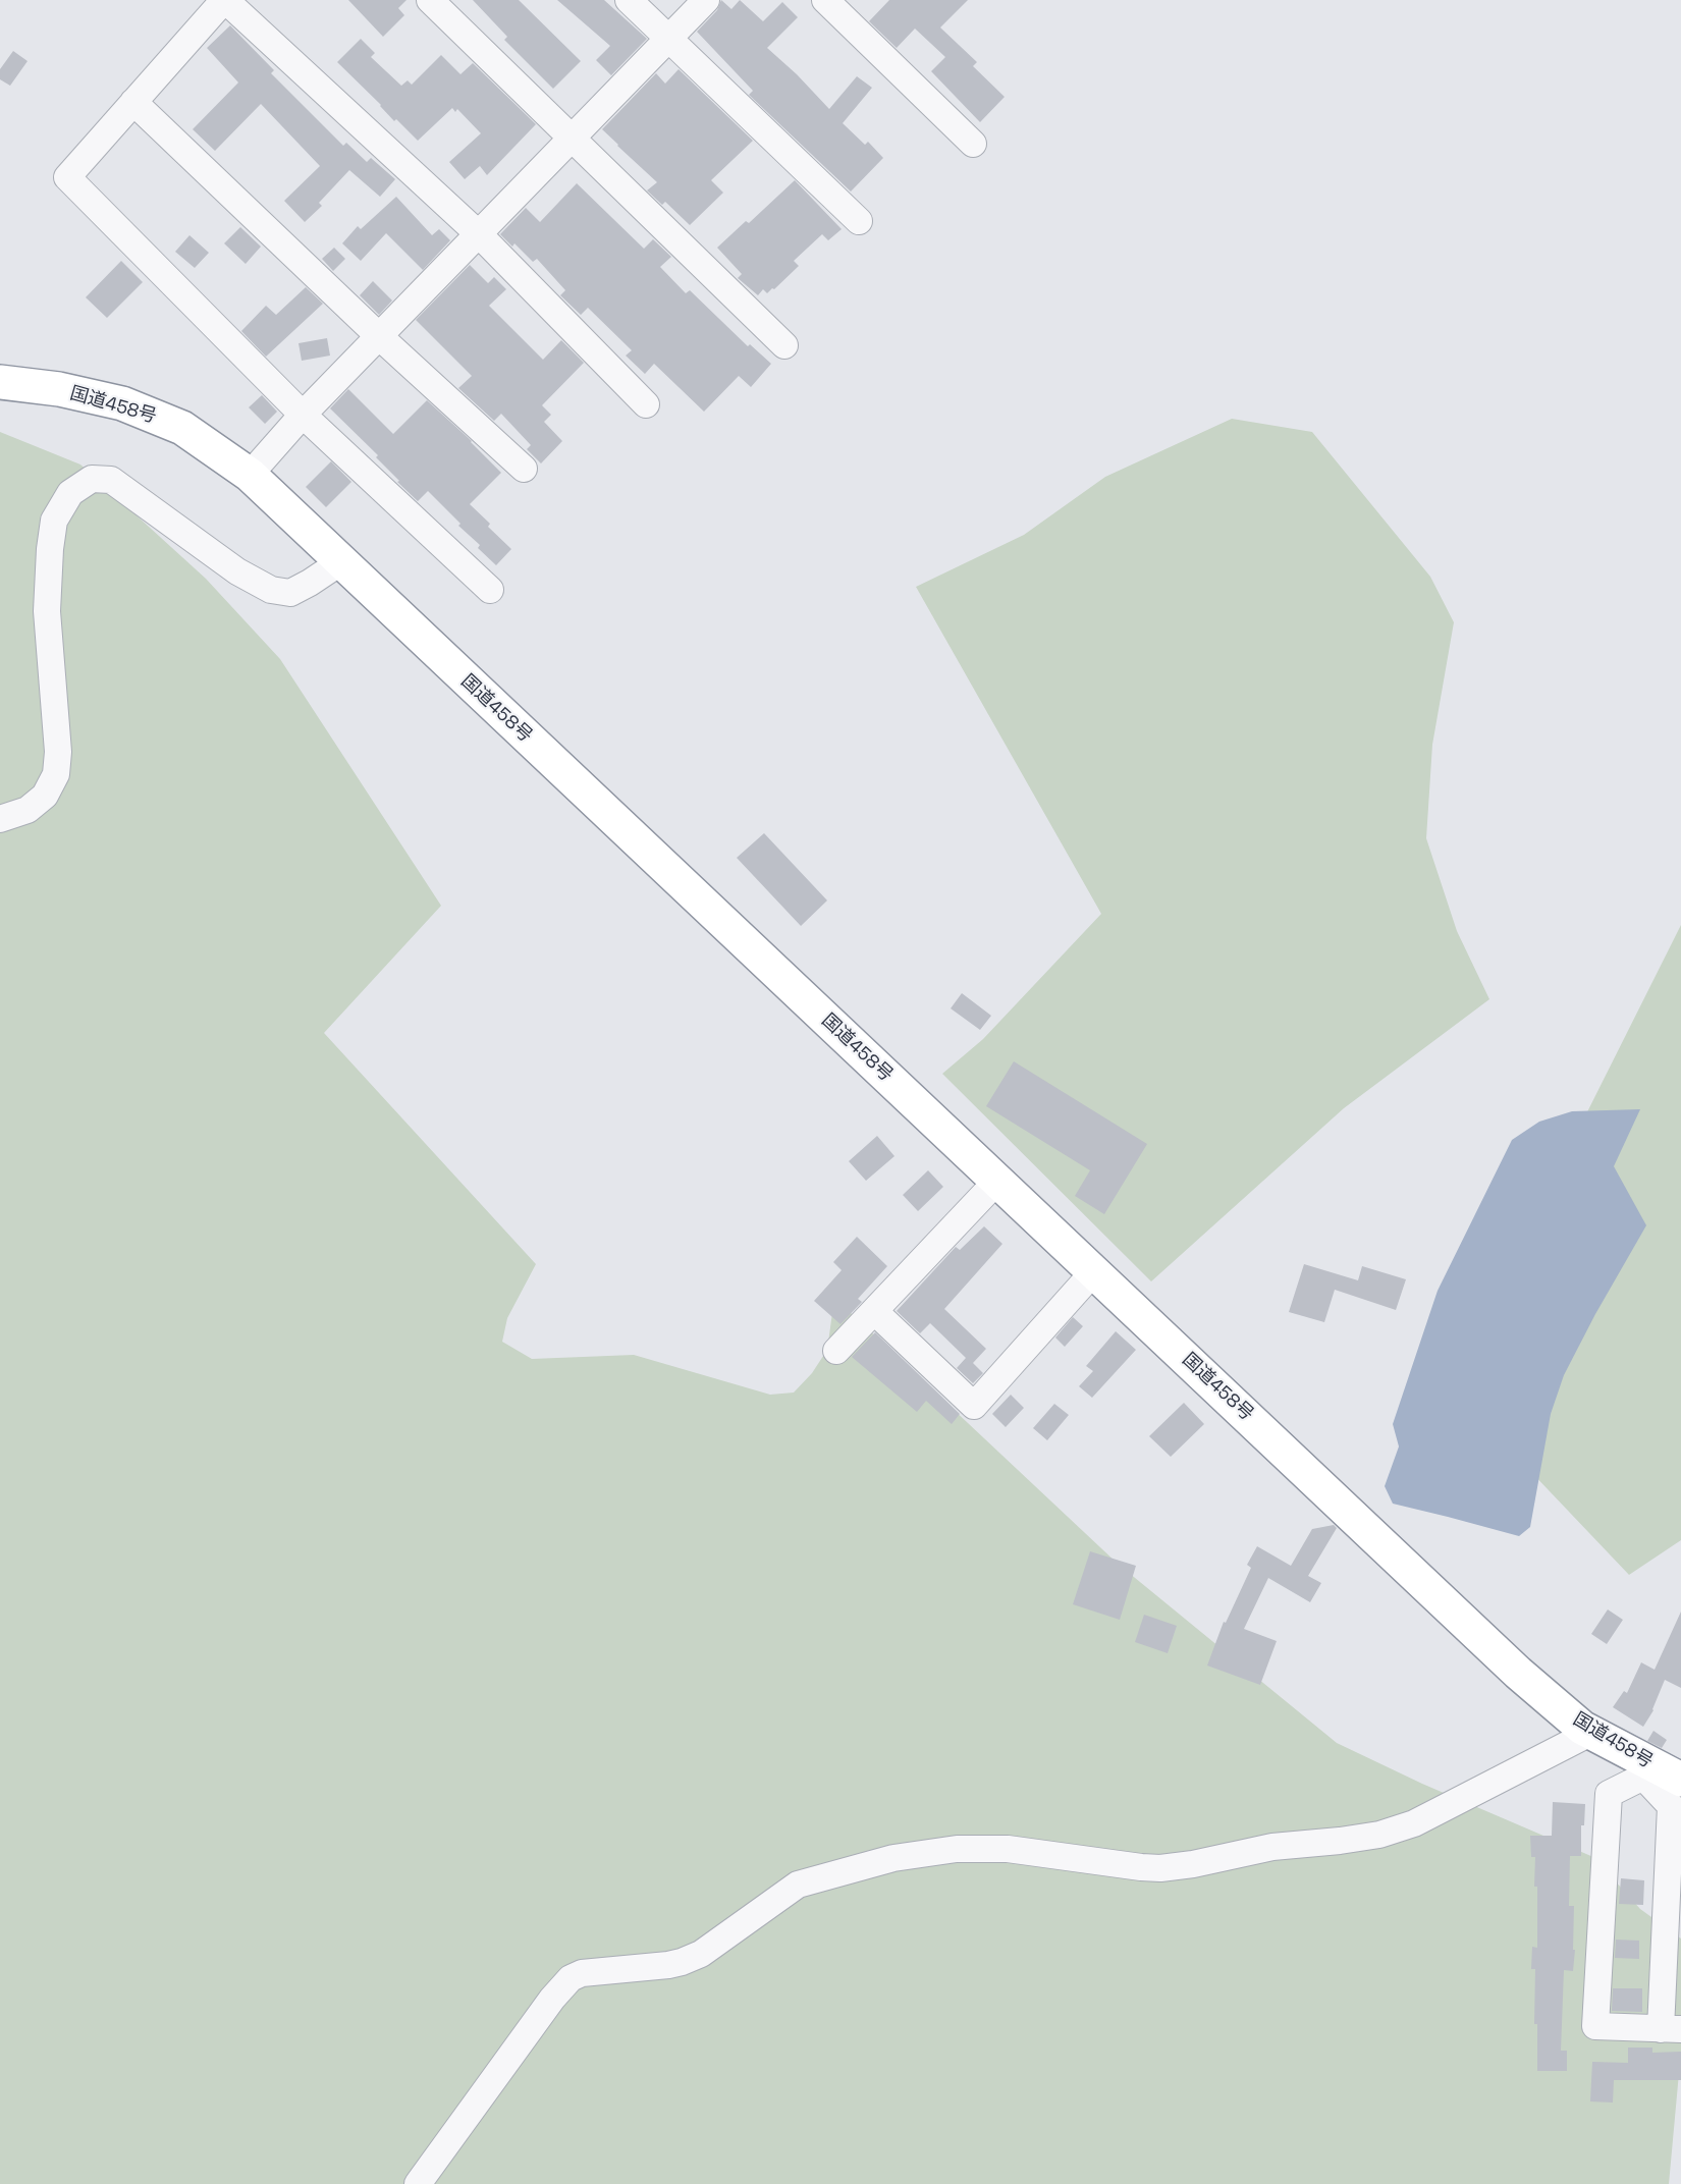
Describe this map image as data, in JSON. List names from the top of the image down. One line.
{"streets":{"highway":["国道458号"]}}
